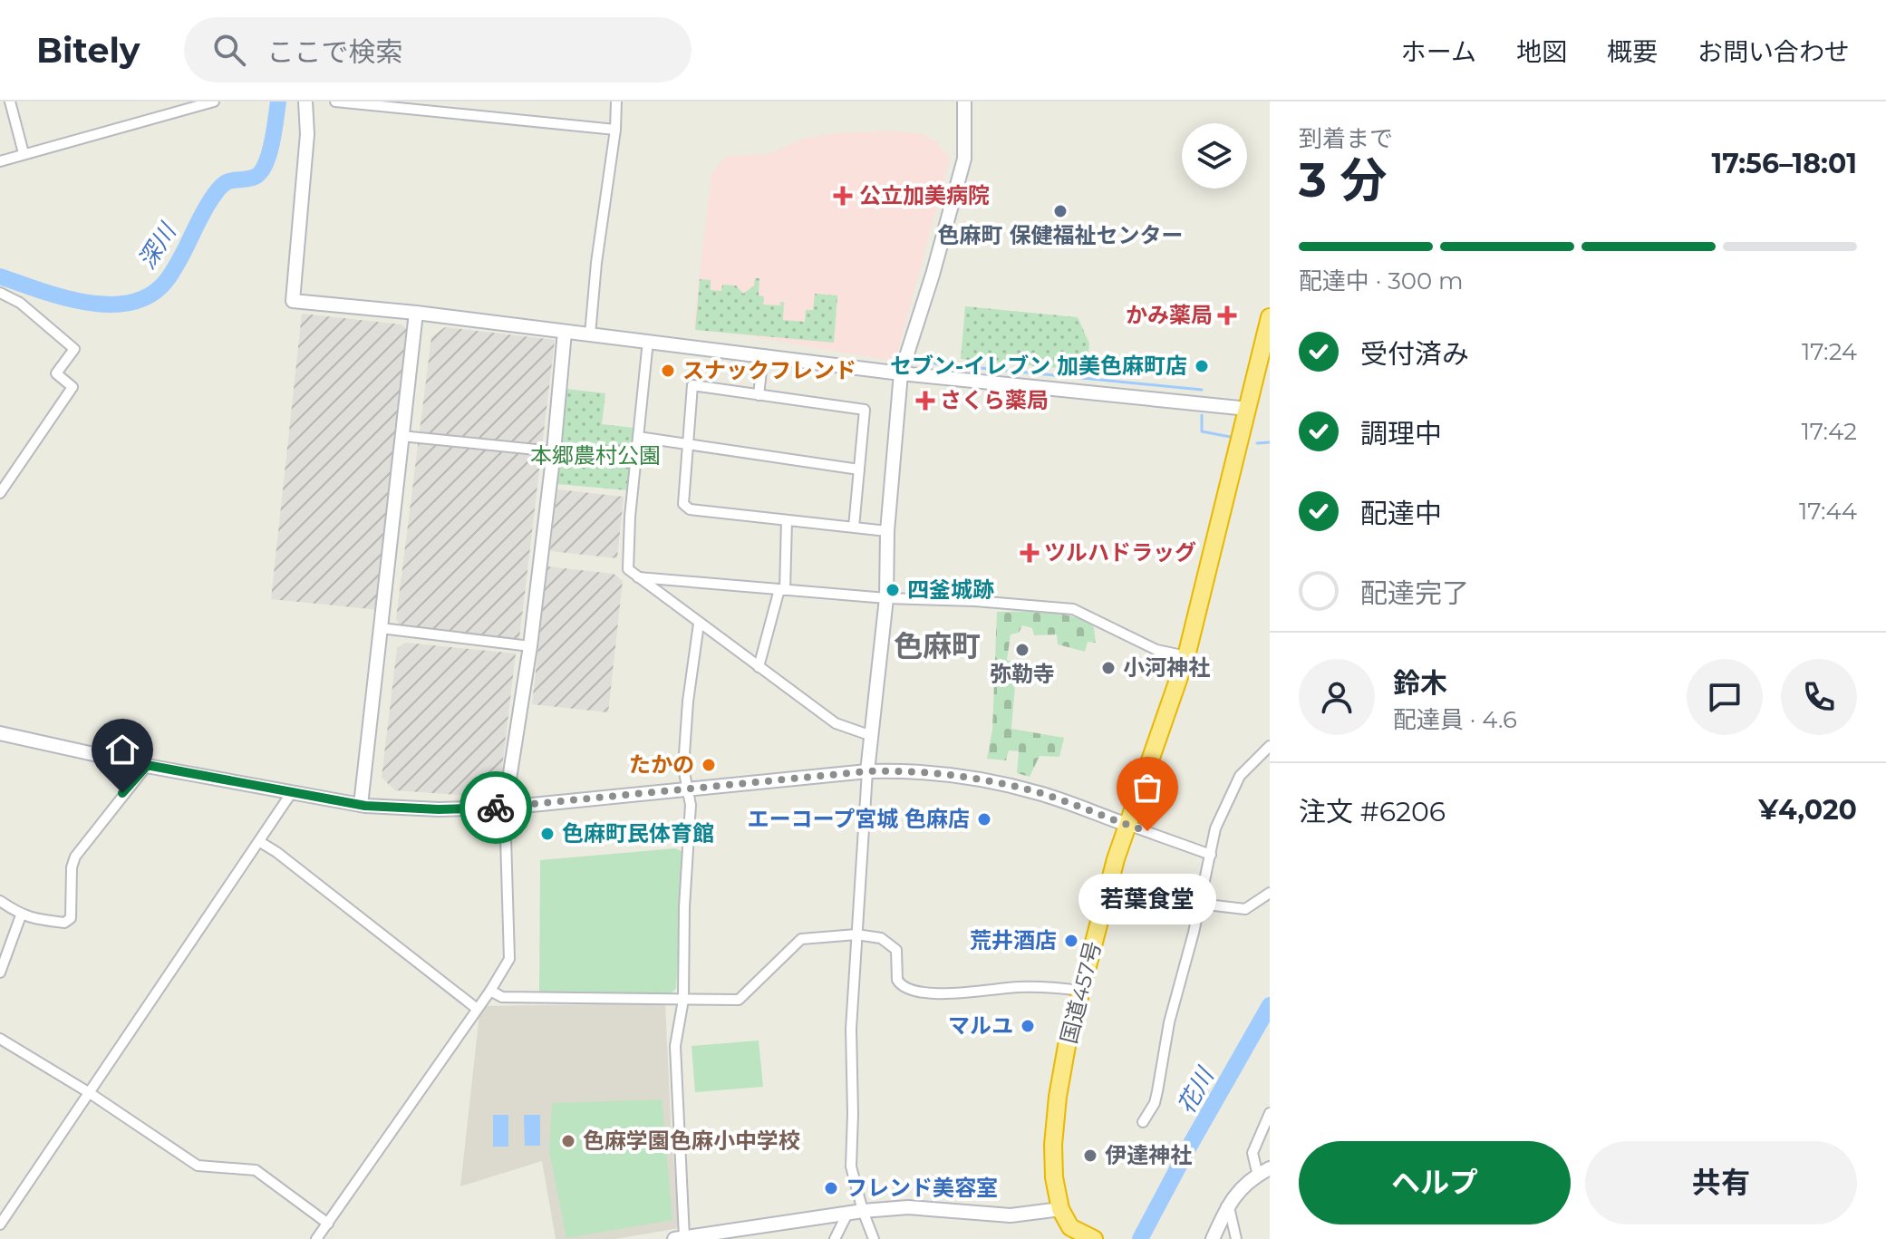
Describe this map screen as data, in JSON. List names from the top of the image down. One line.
{"streets":{"highway":["国道457号"]},"districts":["色麻町"],"water":["深川","花川"],"parks":["本郷農村公園"],"places":{"health":["公立加美病院","かみ薬局","さくら薬局","ツルハドラッグ"],"other":["色麻町 保健福祉センター","セブン-イレブン 加美色麻町店","スナックフレンド","四釜城跡","弥勒寺","小河神社","たかの","エーコープ宮城 色麻店","若葉食堂","色麻町民体育館","荒井酒店","マルユ","色麻学園色麻小中学校","伊達神社","フレンド美容室"]},"page":{"header":"Bitely","search":"ここで検索","nav":["ホーム","地図","概要","お問い合わせ"],"heading":["3 分","到着まで","17:56–18:01"],"panel":["鈴木","配達員 · 4.6","注文 #6206","¥4,020"],"bar":"配達中 · 300 m","list":[["受付済み","17:24"],["調理中","17:42"],["配達中","17:44"],"配達完了"],"bubble":"若葉食堂","buttons":["ヘルプ","共有"]}}
